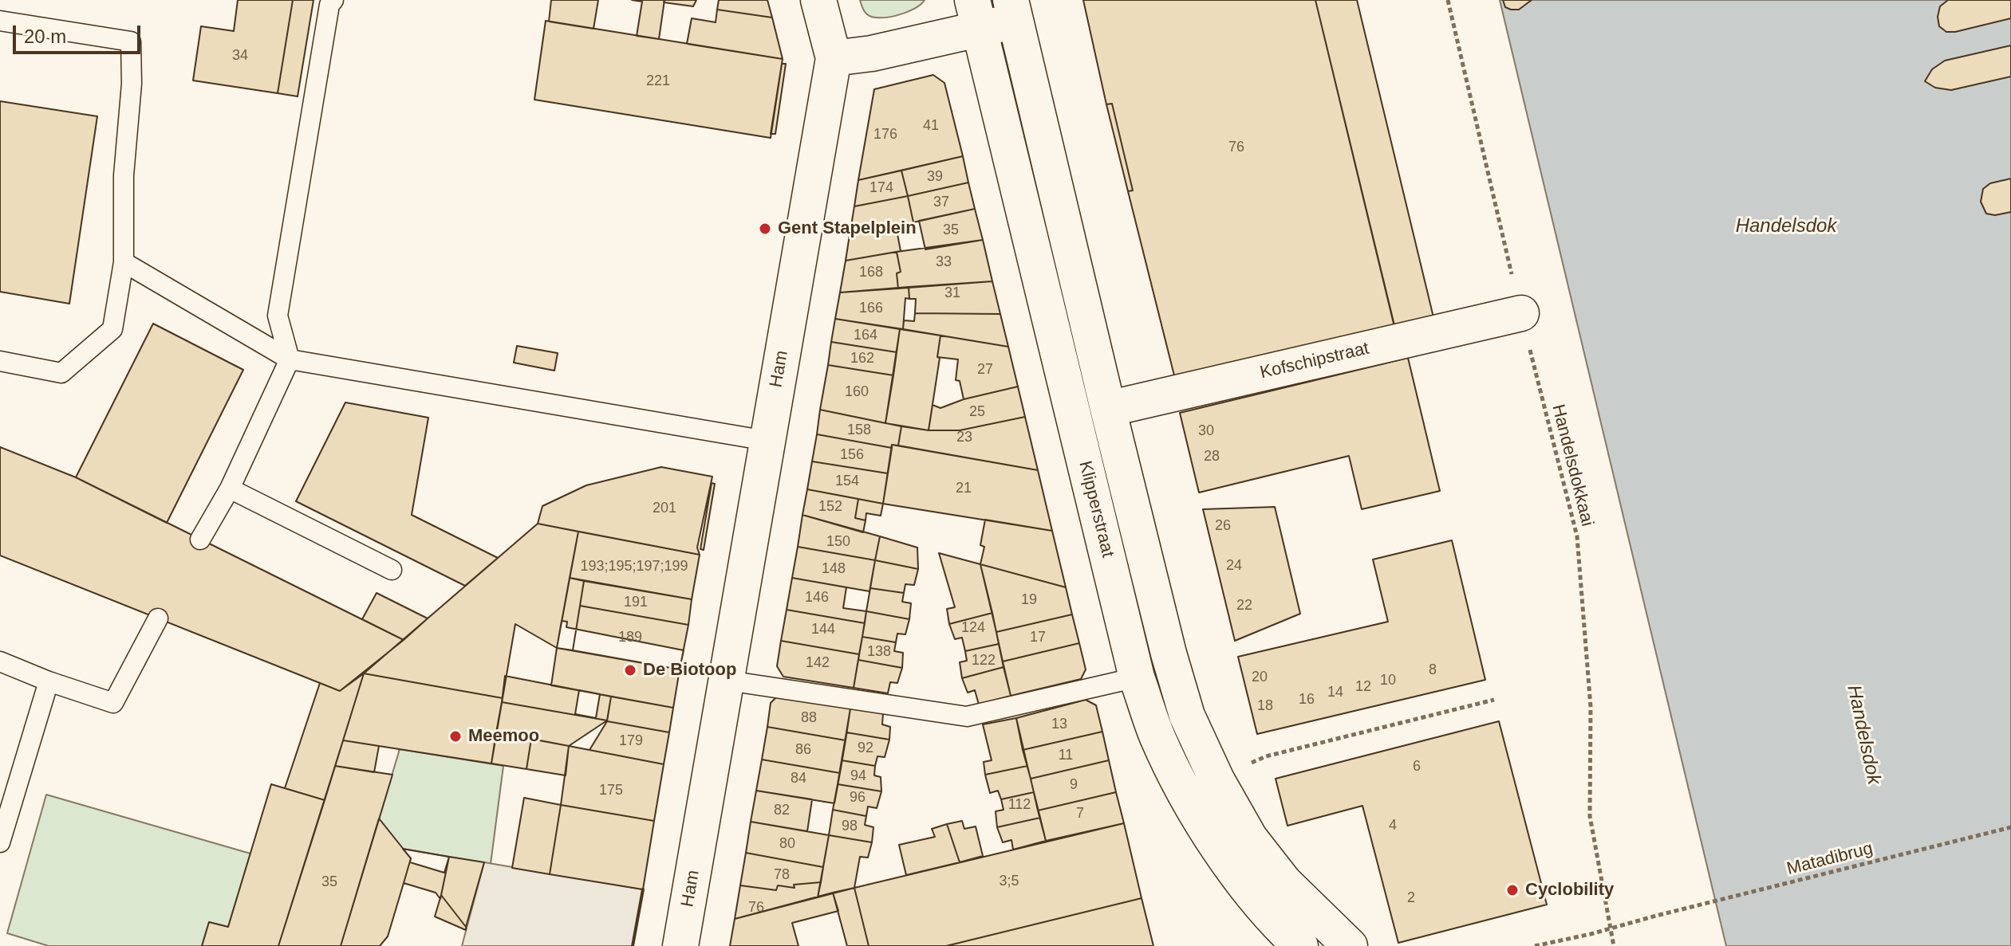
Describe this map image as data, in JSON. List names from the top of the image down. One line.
{"streets":{"street":["Kofschipstraat","Ham","Klipperstraat"],"path":["Handelsdokkaai","Matadibrug"]},"crossings":[["Kofschipstraat","Handelsdokkaai"],["Kofschipstraat","Klipperstraat"],["Handelsdokkaai","Matadibrug"]],"water":["Handelsdok"],"places":["Gent Stapelplein","De Biotoop","Meemoo","Cyclobility"],"house_numbers":["34","221","41","176","76","39","174","37","35","33","168","31","166","164","162","27","160","25","158","30","23","156","28","154","21","152","201","26","150","24","193;195;197;199","148","146","19","191","22","124","144","189","17","138","122","142","8","20","10","12","14","16","18","88","13","179","92","86","11","6","94","84","9","175","96","112","82","7","4","98","80","78","3;5","35","2","76"],"scale_bar":"20 m"}
